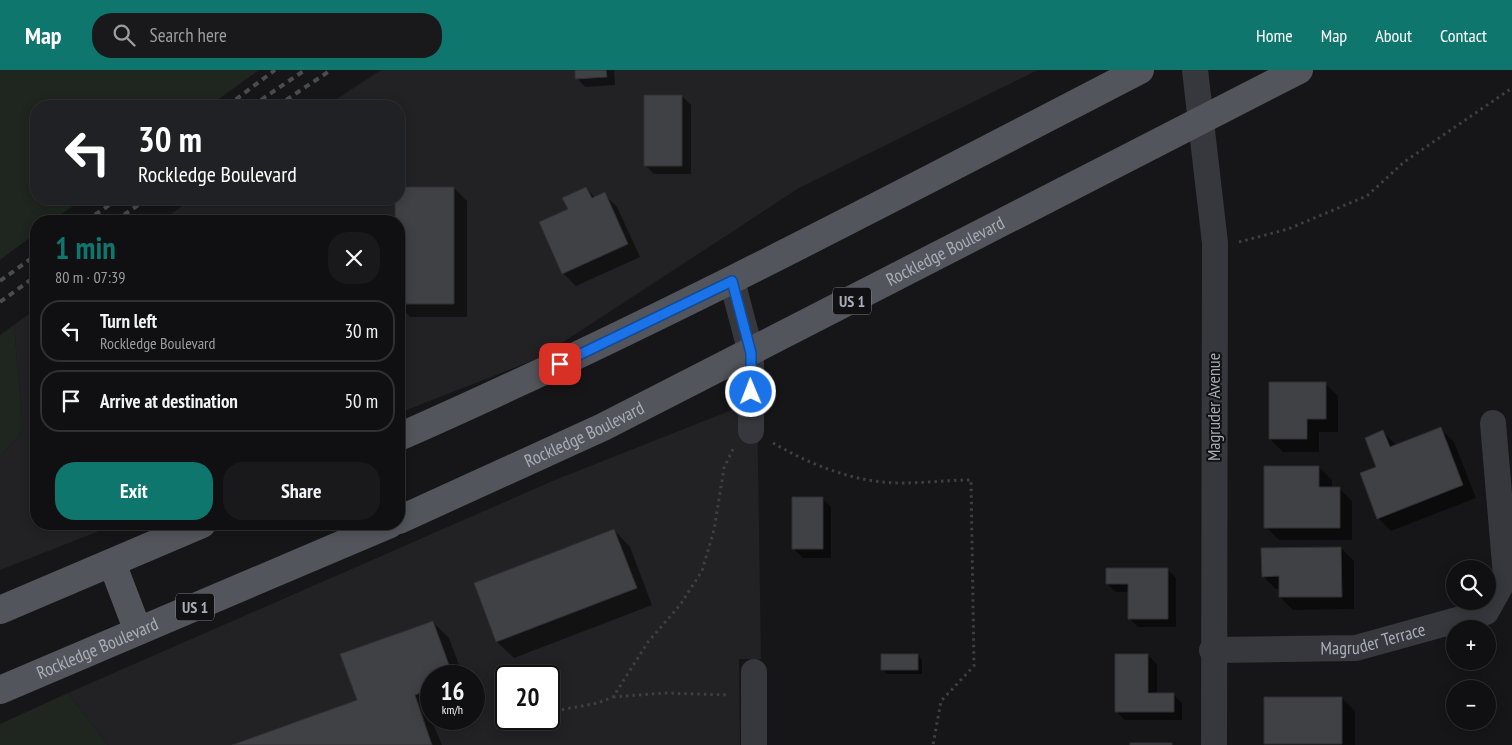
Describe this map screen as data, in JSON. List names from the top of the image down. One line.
{"streets":{"main road":["Rockledge Boulevard","US 1"],"street":["Magruder Avenue","Magruder Terrace"]},"crossings":[["Rockledge Boulevard","Magruder Avenue"],["Magruder Avenue","Magruder Terrace"]],"page":{"header":"Map","search":"Search here","nav":["Home","Map","About","Contact"],"turn":["30 m","Rockledge Boulevard"],"heading":["1 min","80 m · 07:39"],"list":[{"name":"Turn left","note":"Rockledge Boulevard","value":"30 m"},{"name":"Arrive at destination","value":"50 m"}],"buttons":["Exit","Share"],"map_buttons":["+","−"],"speed":"16 km/h","limit":"20"}}
